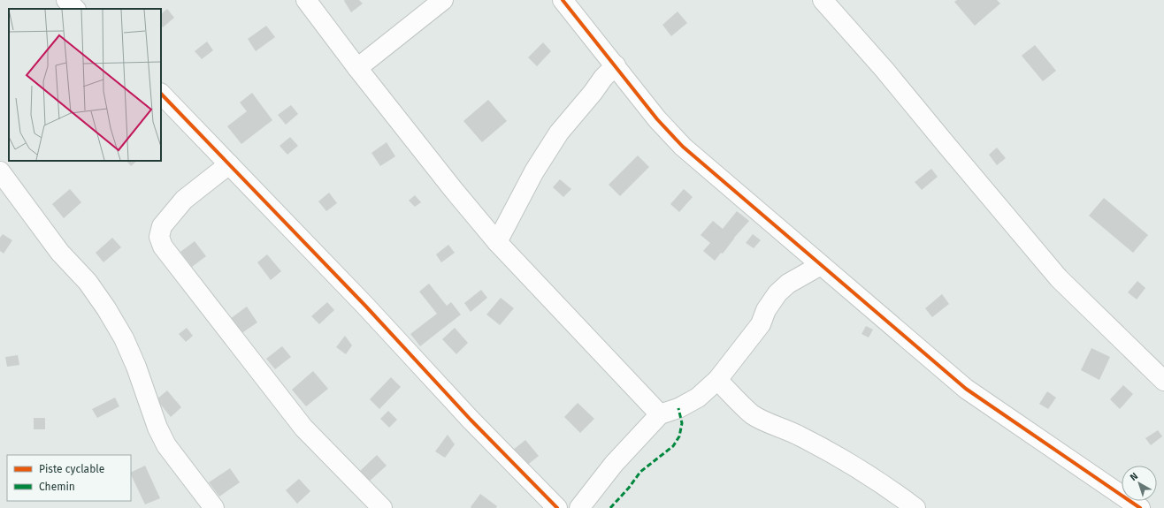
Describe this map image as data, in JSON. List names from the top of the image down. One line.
{"legend":["Piste cyclable","Chemin"],"north":"top left"}
